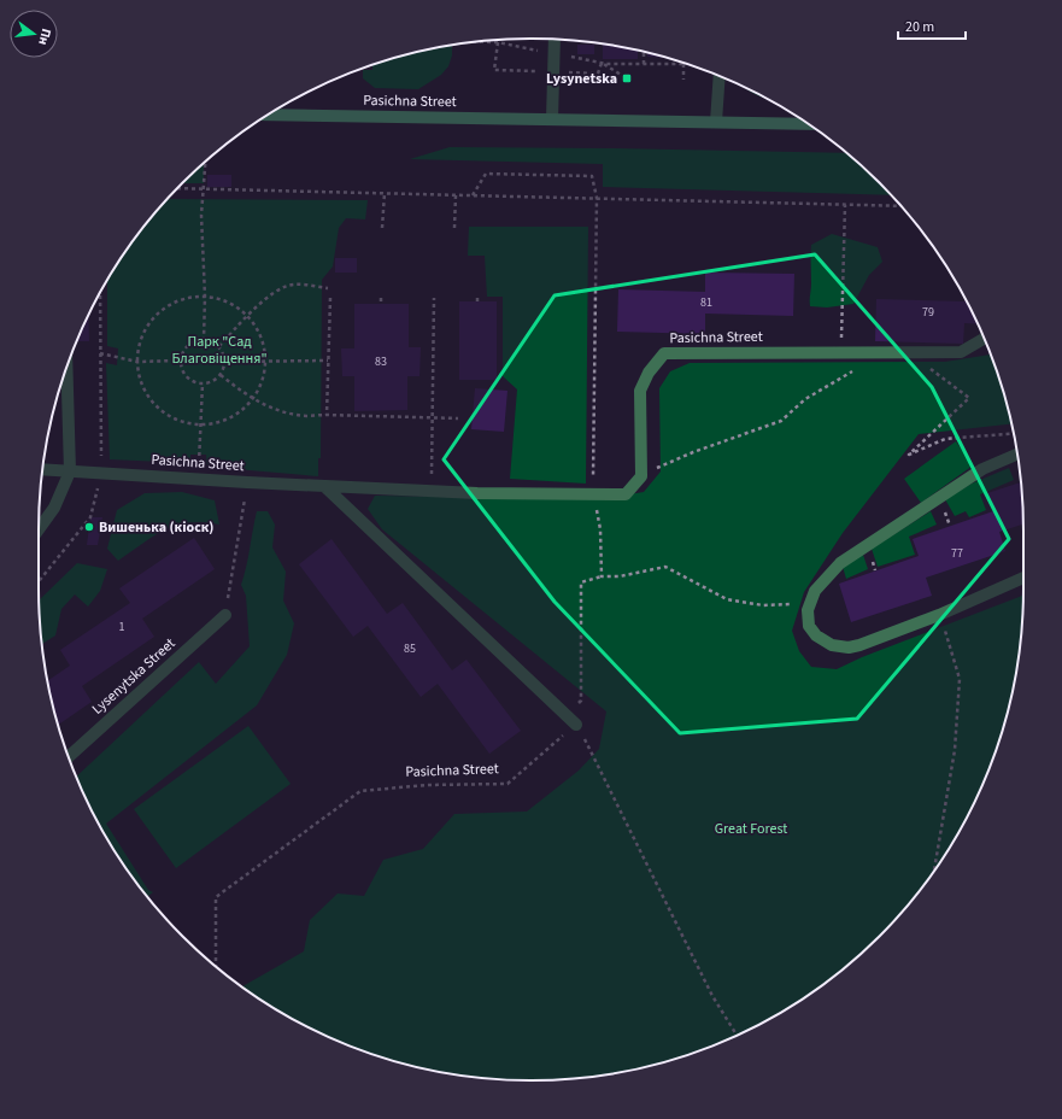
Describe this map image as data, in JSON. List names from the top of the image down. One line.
{"streets":{"main road":["Pasichna Street"],"street":["Lysenytska Street"]},"parks":["Парк \"Сад Благовіщення\"","Great Forest"],"places":{"transit":["Lysynetska"],"other":["Вишенька (кіоск)"]},"house_numbers":["81","79","83","77","1","85"],"scale_bar":"20 m","north":"right"}
